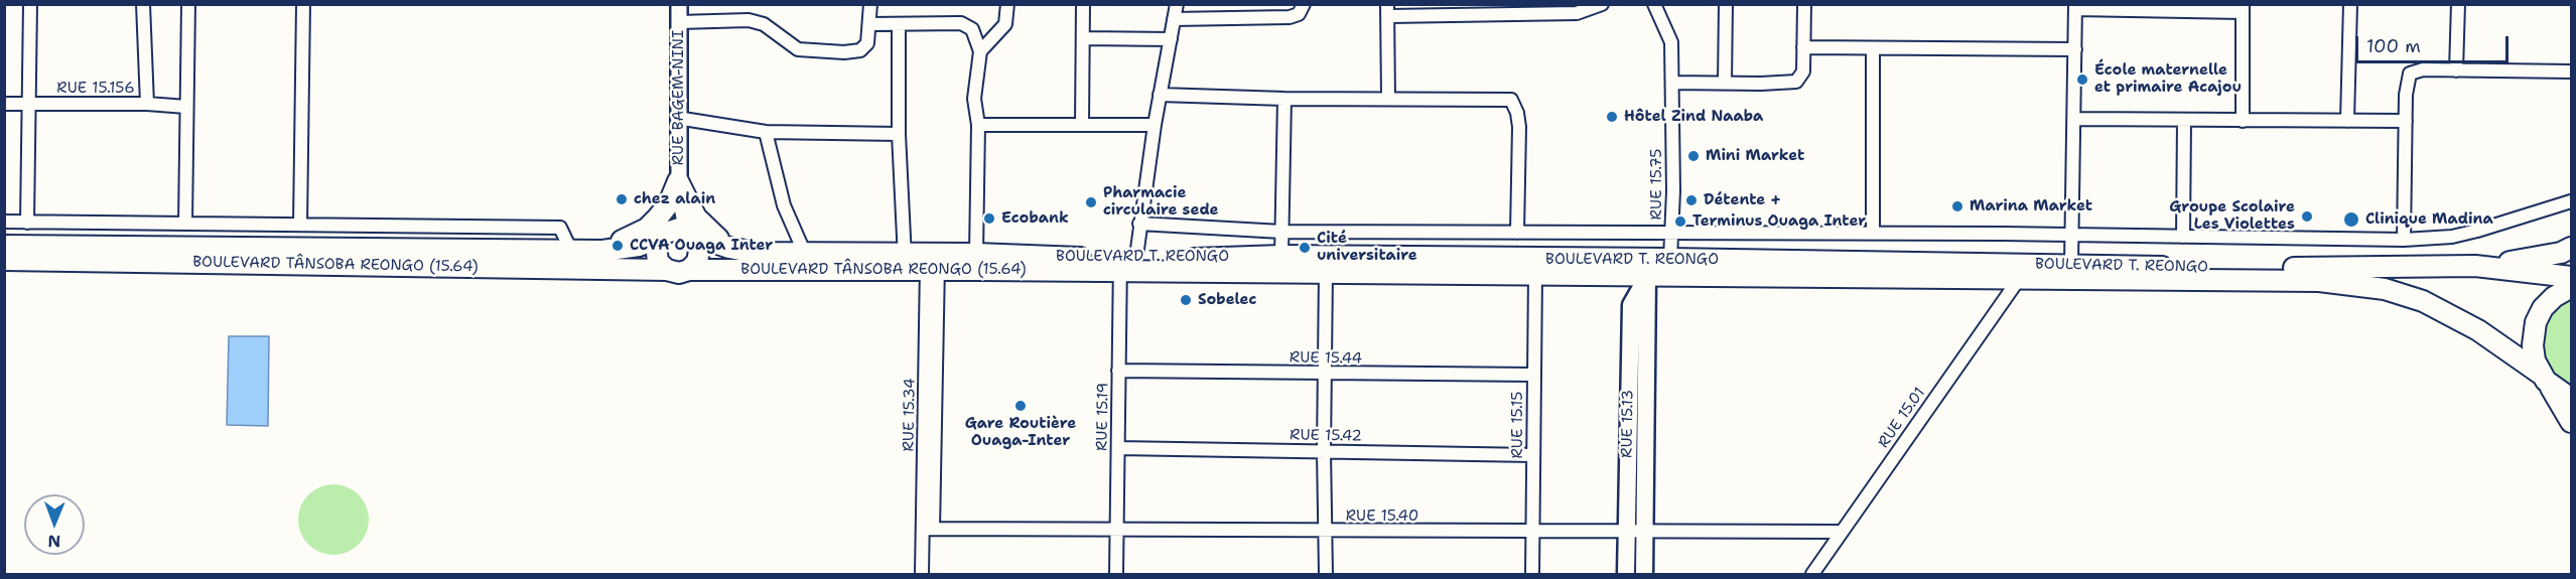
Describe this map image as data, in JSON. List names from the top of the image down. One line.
{"streets":{"highway":["BOULEVARD T. REONGO","BOULEVARD TÂNSOBA REONGO (15.64)"],"main road":["RUE 15.13"],"street":["RUE 15.156","RUE BAGEM-NINI","RUE 15.75","RUE 15.44","RUE 15.34","RUE 15.19","RUE 15.01","RUE 15.15","RUE 15.42","RUE 15.40"]},"crossings":[["RUE 15.75","BOULEVARD T. REONGO"],["RUE 15.75","RUE 15.13"],["BOULEVARD T. REONGO","BOULEVARD TÂNSOBA REONGO (15.64)"],["BOULEVARD T. REONGO","RUE 15.34"],["BOULEVARD T. REONGO","RUE 15.19"],["BOULEVARD T. REONGO","RUE 15.13"],["BOULEVARD TÂNSOBA REONGO (15.64)","RUE 15.34"],["BOULEVARD TÂNSOBA REONGO (15.64)","RUE 15.19"],["BOULEVARD TÂNSOBA REONGO (15.64)","RUE 15.01"],["BOULEVARD TÂNSOBA REONGO (15.64)","RUE 15.13"],["BOULEVARD TÂNSOBA REONGO (15.64)","RUE 15.15"],["RUE 15.44","RUE 15.19"],["RUE 15.44","RUE 15.15"],["RUE 15.34","RUE 15.40"],["RUE 15.19","RUE 15.42"],["RUE 15.19","RUE 15.40"],["RUE 15.01","RUE 15.40"],["RUE 15.13","RUE 15.40"],["RUE 15.15","RUE 15.42"],["RUE 15.15","RUE 15.40"]],"places":["École maternelle et primaire Acajou","Hôtel Zind Naaba","Mini Market","chez alain","Détente +","Pharmacie circulaire sede","Marina Market","Groupe Scolaire Les Violettes","Ecobank","Clinique Madina","Terminus Ouaga Inter","CCVA Ouaga Inter","Cité universitaire","Sobelec","Gare Routière Ouaga-Inter"],"scale_bar":"100 m","north":"bottom"}
